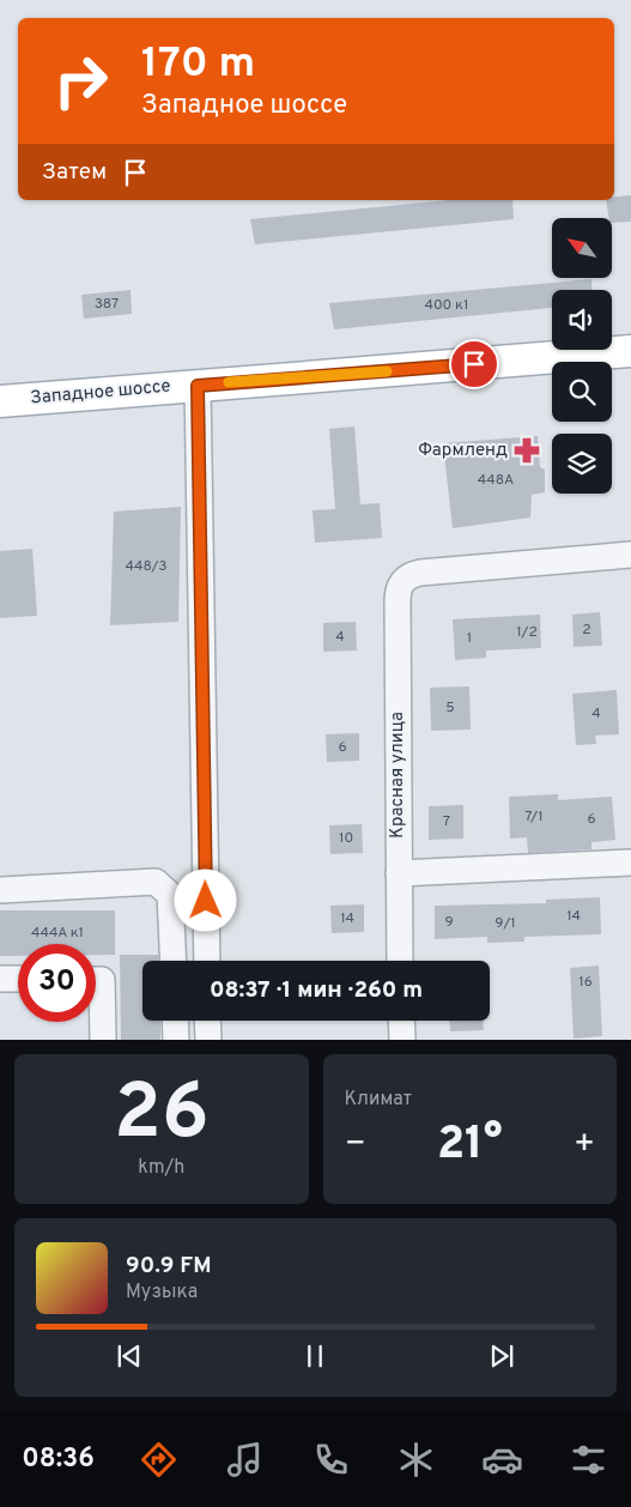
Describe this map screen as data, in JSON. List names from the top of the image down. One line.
{"streets":{"main road":["Западное шоссе"],"street":["Красная улица"]},"places":{"pharmacy":["Фармленд"]},"house_numbers":["387","400 к1","448А","448/3","2","1/2","4","1","5","4","6","7/1","6","7","10","14","14","9","9/1","444А к1","16"],"north":"top left","page":{"turn":["170 m","Западное шоссе"],"then":"Затем","limit":"30","trip":"08:37 · 1 мин · 260 m","tile":[["26","km/h"],"Климат"],"heat":["−","21°","+"],"song":["90.9 FM","Музыка"],"tabs":"08:36"}}
